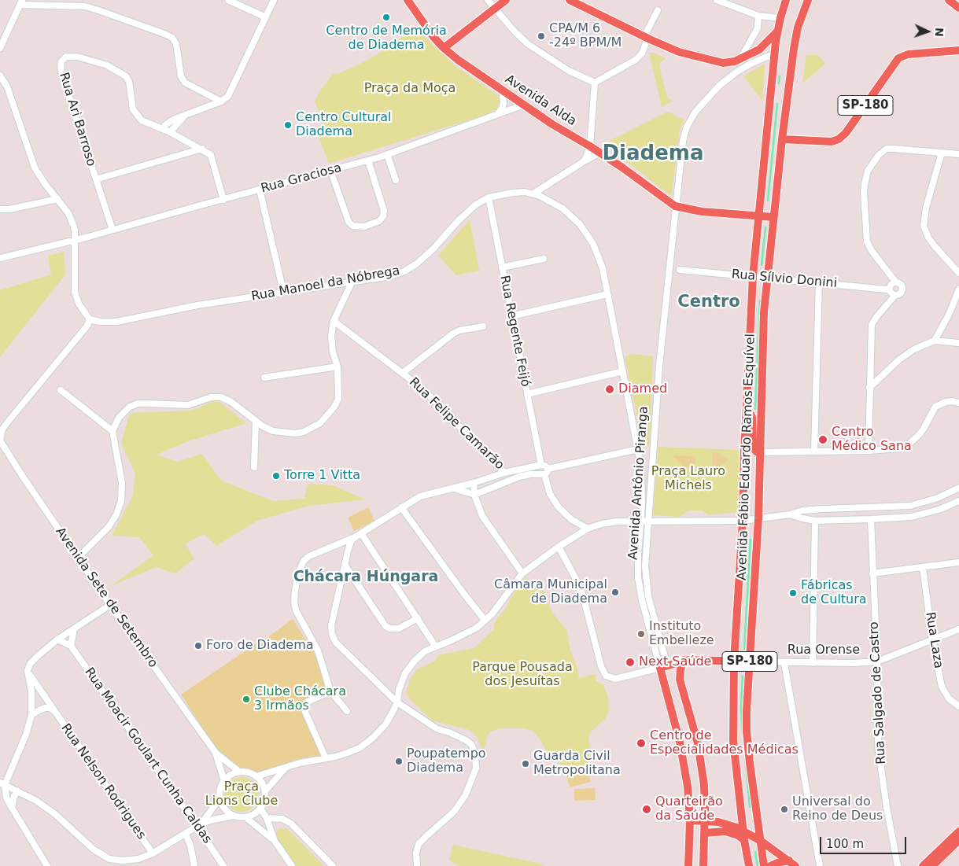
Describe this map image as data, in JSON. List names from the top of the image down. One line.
{"streets":{"main road":["Avenida Alda","SP-180","Avenida Fábio Eduardo Ramos Esquível","Avenida Antônio Piranga","Rua Orense"],"street":["Rua Ari Barroso","Rua Graciosa","Rua Sílvio Donini","Rua Manoel da Nóbrega","Rua Regente Feijó","Rua Felipe Camarão","Avenida Sete de Setembro","Rua Laza","Rua Salgado de Castro","Rua Moacir Goulart Cunha Caldas","Rua Nelson Rodrigues"]},"crossings":[["Avenida Alda","Rua Graciosa"],["Avenida Alda","Avenida Antônio Piranga"],["SP-180","Avenida Fábio Eduardo Ramos Esquível"],["SP-180","Avenida Antônio Piranga"],["Rua Ari Barroso","Rua Graciosa"],["Rua Sílvio Donini","Avenida Fábio Eduardo Ramos Esquível"],["Rua Manoel da Nóbrega","Rua Regente Feijó"],["Rua Manoel da Nóbrega","Rua Felipe Camarão"],["Rua Manoel da Nóbrega","Avenida Antônio Piranga"],["Rua Regente Feijó","Rua Felipe Camarão"],["Avenida Fábio Eduardo Ramos Esquível","Avenida Antônio Piranga"],["Avenida Fábio Eduardo Ramos Esquível","Rua Orense"],["Avenida Antônio Piranga","Rua Orense"],["Rua Laza","Rua Orense"],["Rua Orense","Rua Salgado de Castro"]],"districts":["Diadema","Centro","Chácara Húngara"],"parks":["Praça da Moça","Praça Lauro Michels","Parque Pousada dos Jesuítas","Praça Lions Clube"],"places":["Centro de Memória de Diadema","CPA/M 6 -24º BPM/M","Centro Cultural Diadema","Diamed","Centro Médico Sana","Torre 1 Vitta","Câmara Municipal de Diadema","Fábricas de Cultura","Instituto Embelleze","Foro de Diadema","Next Saúde","Clube Chácara 3 Irmãos","Centro de Especialidades Médicas","Poupatempo Diadema","Guarda Civil Metropolitana","Quarteirão da Saúde","Universal do Reino de Deus"],"scale_bar":"100 m","north":"right"}
